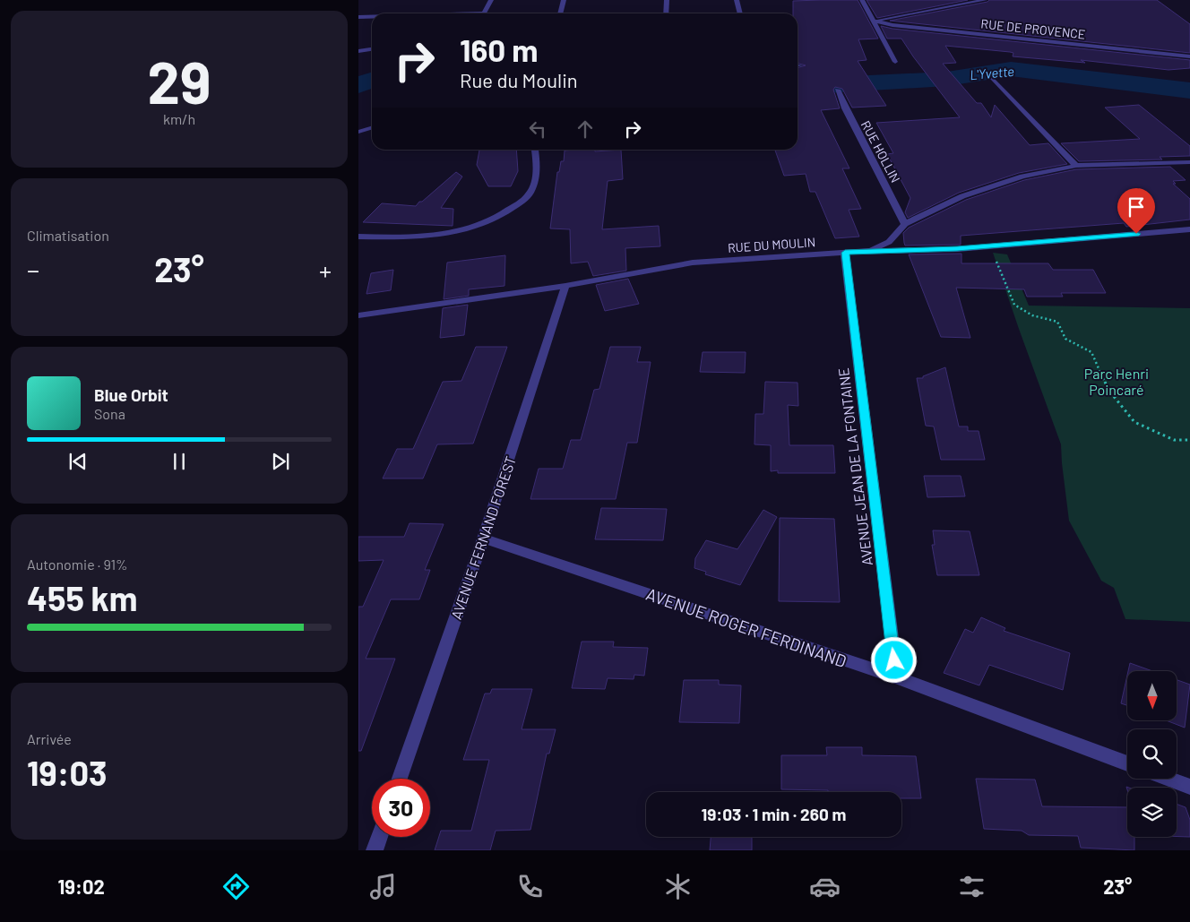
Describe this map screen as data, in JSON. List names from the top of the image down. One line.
{"streets":{"street":["RUE DE PROVENCE","RUE HOLLIN","RUE DU MOULIN","AVENUE JEAN DE LA FONTAINE","AVENUE FERNAND FOREST","AVENUE ROGER FERDINAND"]},"crossings":[["RUE DU MOULIN","AVENUE JEAN DE LA FONTAINE"],["RUE DU MOULIN","AVENUE FERNAND FOREST"],["AVENUE JEAN DE LA FONTAINE","AVENUE ROGER FERDINAND"],["AVENUE FERNAND FOREST","AVENUE ROGER FERDINAND"]],"water":["L'Yvette"],"parks":["Parc Henri Poincaré"],"north":"bottom","page":{"tile":[["29","km/h"],"Climatisation",["Autonomie · 91%","455 km"],["Arrivée","19:03"]],"turn":["160 m","Rue du Moulin"],"heat":["−","23°","+"],"song":["Blue Orbit","Sona"],"limit":"30","trip":"19:03 · 1 min · 260 m","tabs":["19:02","23°"]}}
